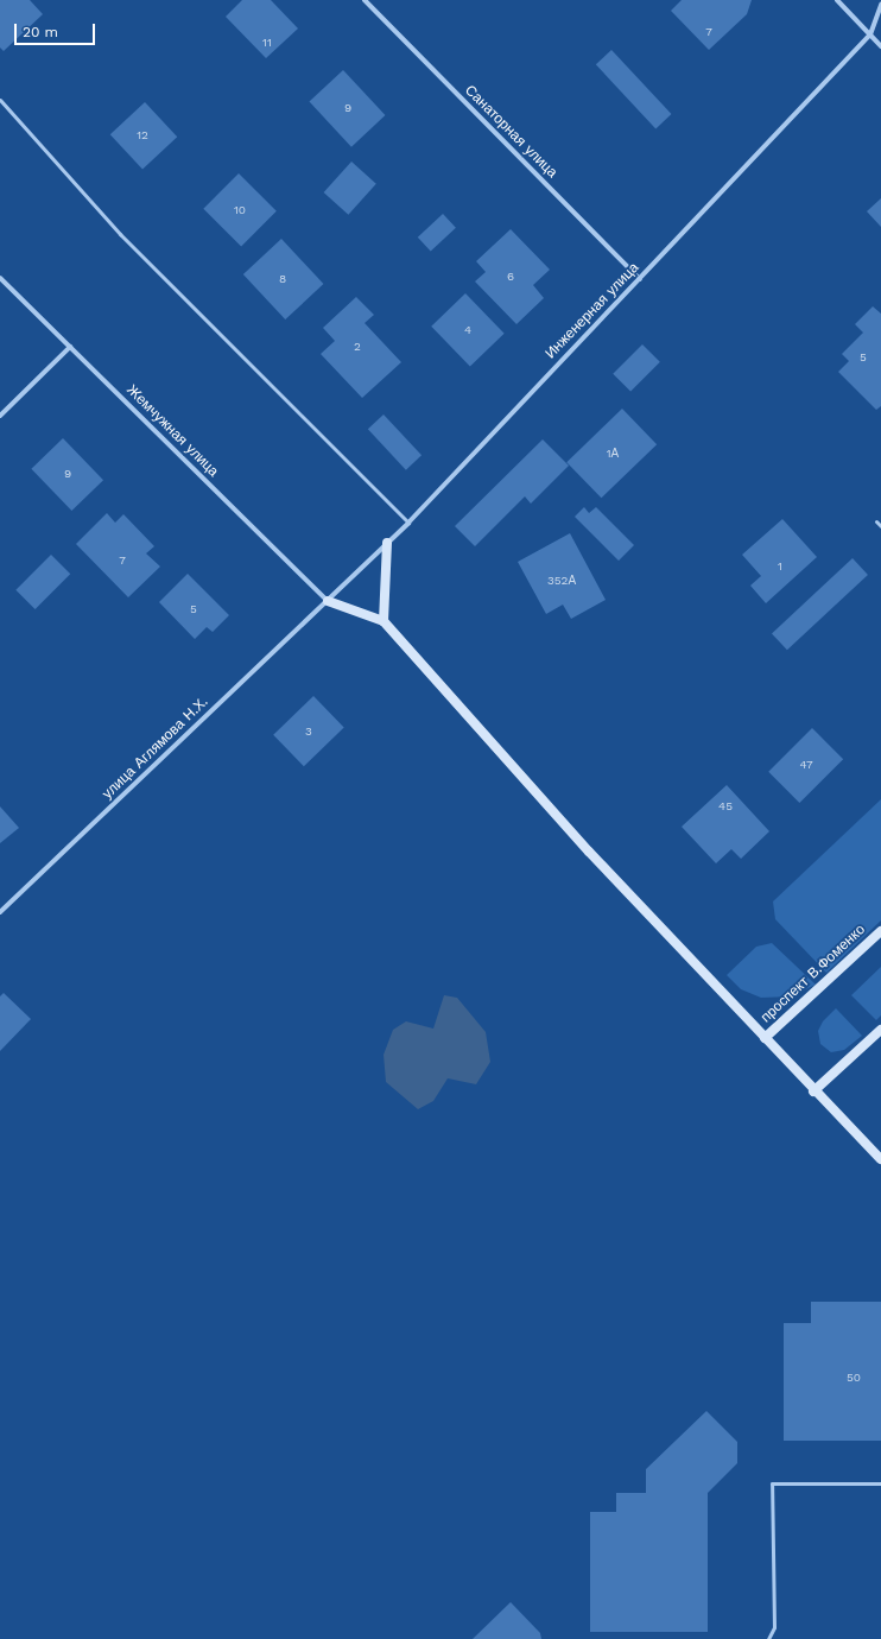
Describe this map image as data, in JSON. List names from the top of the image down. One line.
{"streets":{"street":["Санаторная улица","Инженерная улица","Жемчужная улица","улица Аглямова Н.Х.","проспект В.Фоменко"]},"crossings":[["Санаторная улица","Инженерная улица"],["Инженерная улица","Жемчужная улица"],["Инженерная улица","улица Аглямова Н.Х."],["Жемчужная улица","улица Аглямова Н.Х."]],"house_numbers":["7","11","9","12","10","6","8","4","2","5","1А","9","7","1","352А","5","3","47","45","50"],"scale_bar":"20 m"}
